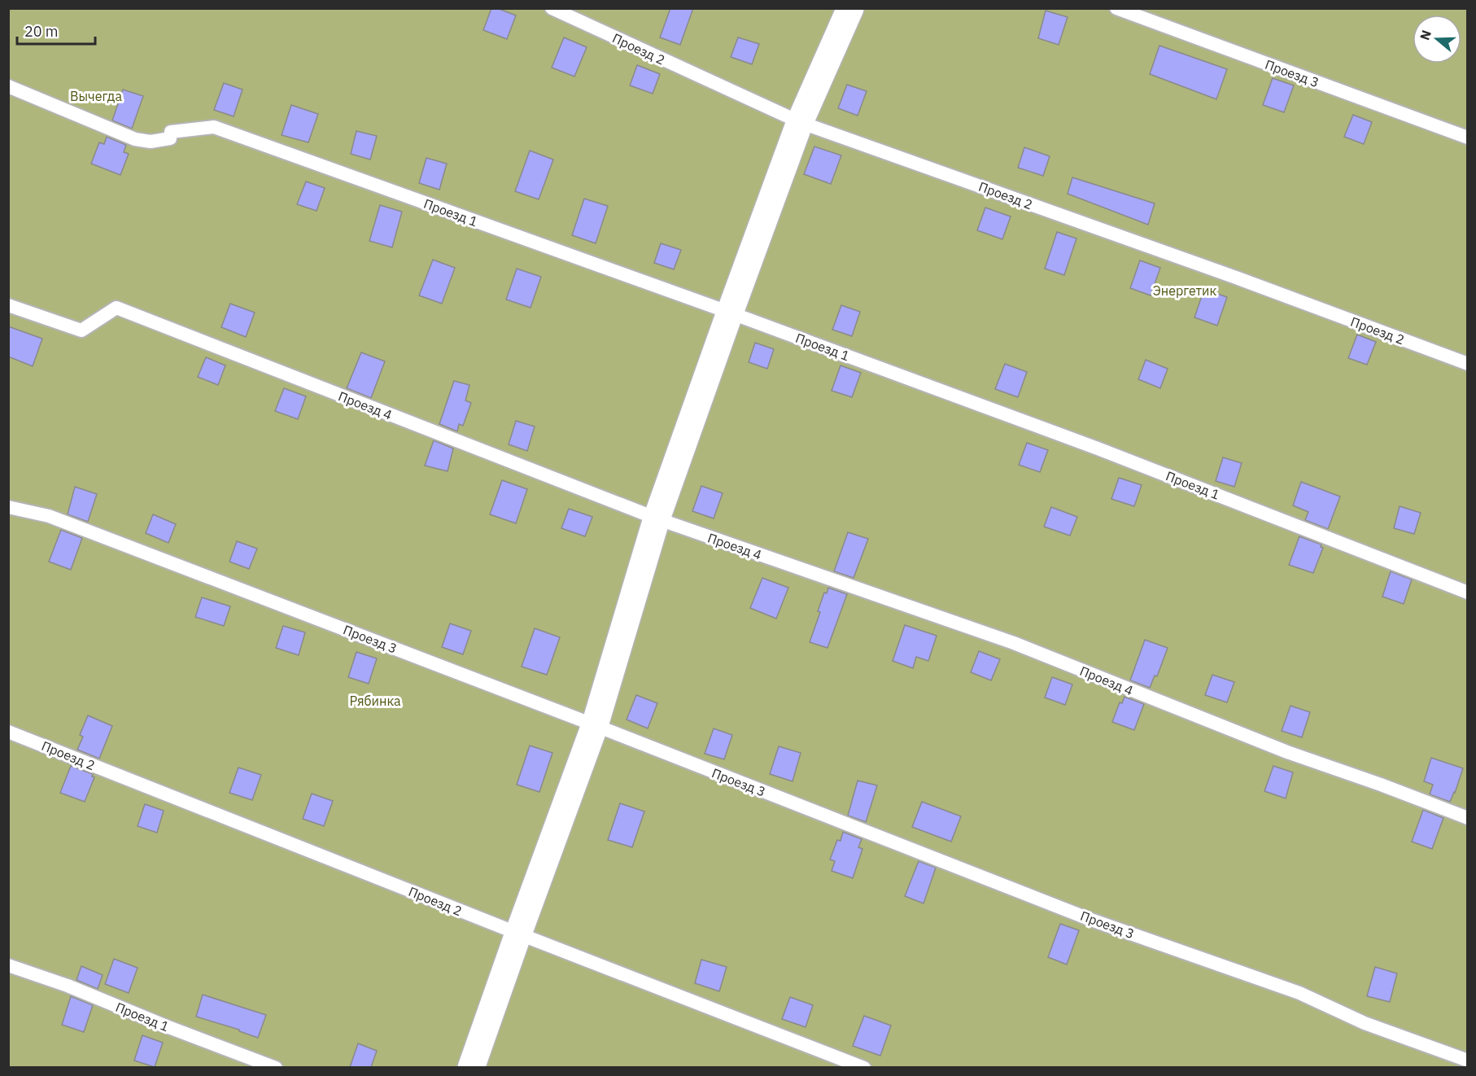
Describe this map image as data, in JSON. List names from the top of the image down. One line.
{"streets":{"lane":["Проезд 2","Проезд 3","Проезд 1","Проезд 4"]},"parks":["Вычегда","Энергетик","Рябинка"],"scale_bar":"20 m","north":"left"}
